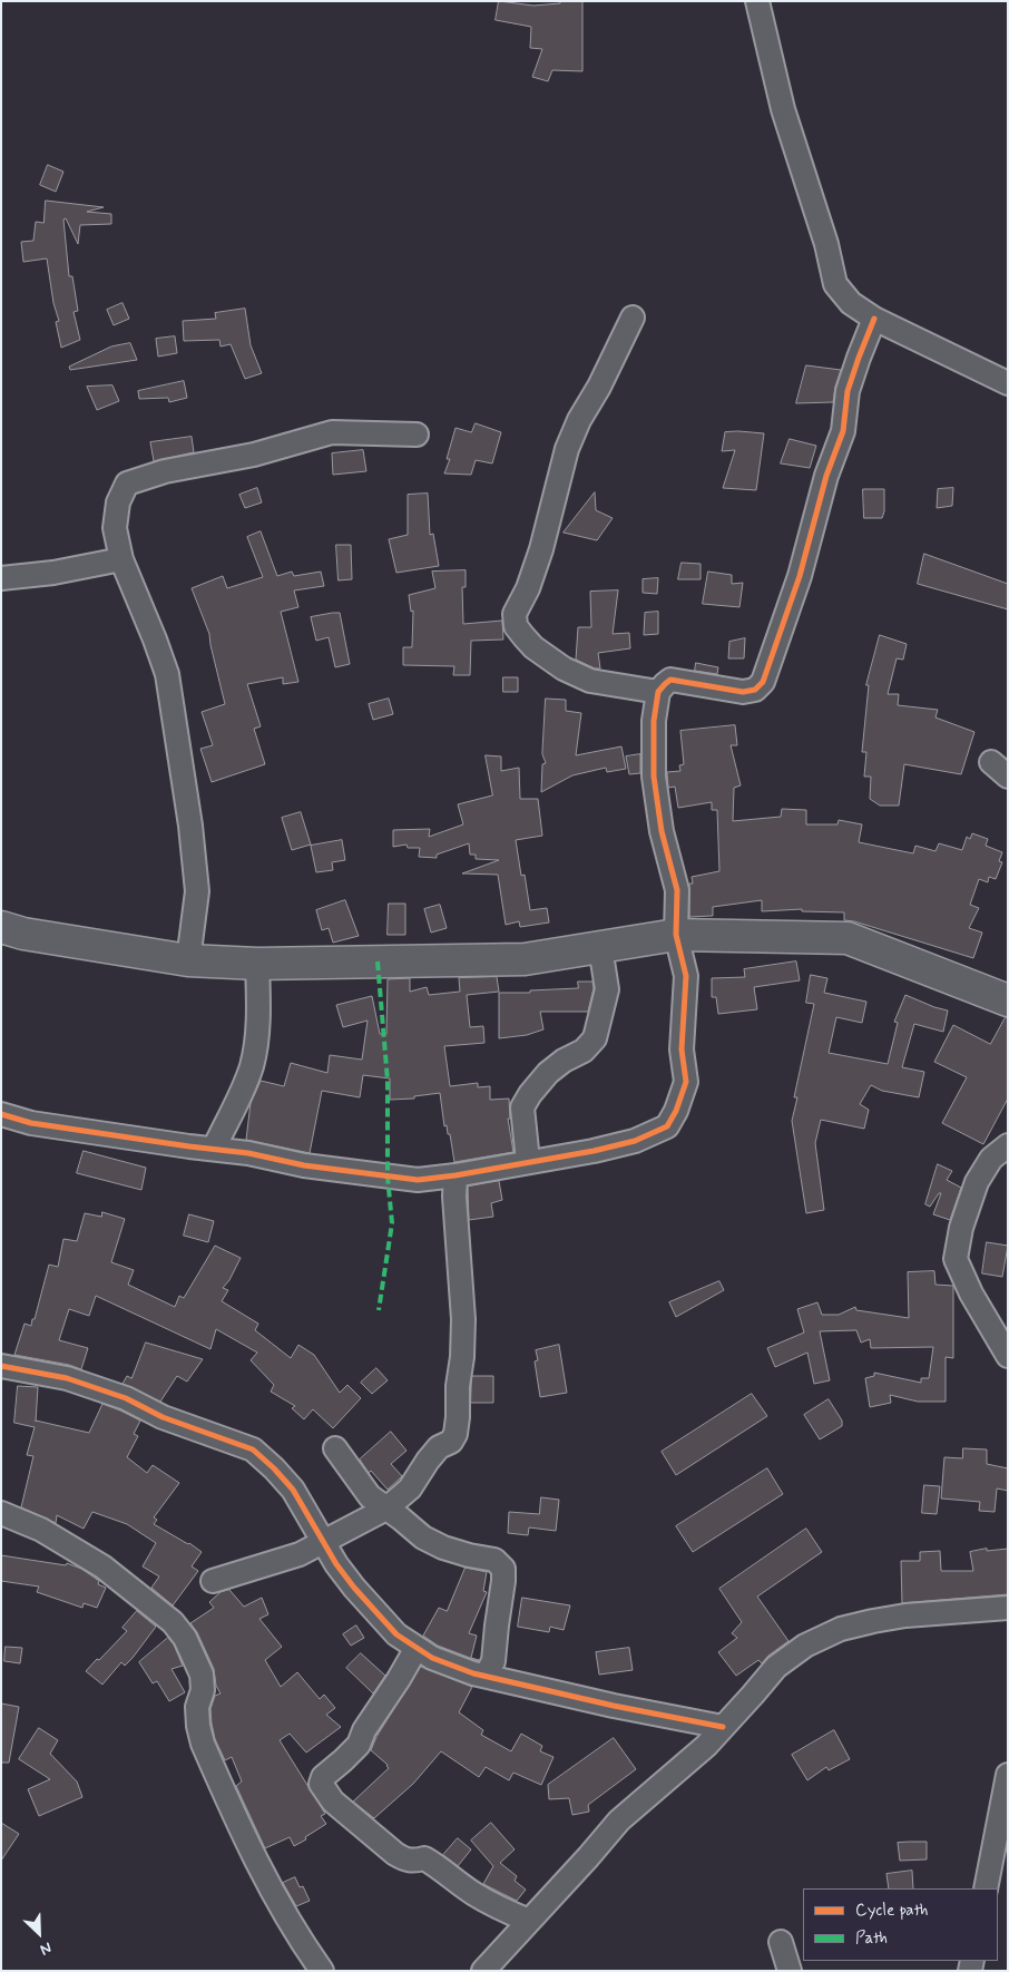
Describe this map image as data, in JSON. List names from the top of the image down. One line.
{"legend":["Cycle path","Path"],"north":"bottom right"}
